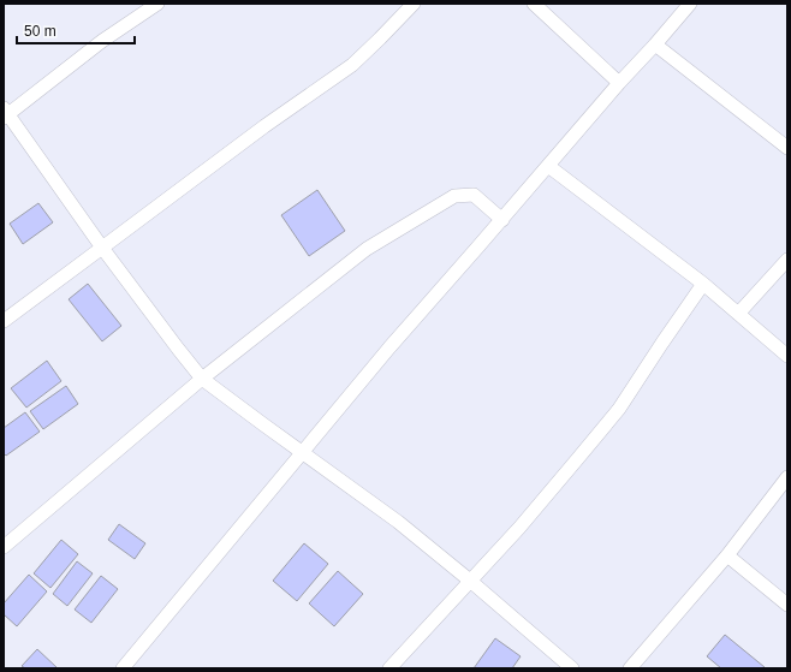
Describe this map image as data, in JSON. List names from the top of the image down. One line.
{"scale_bar":"50 m"}
